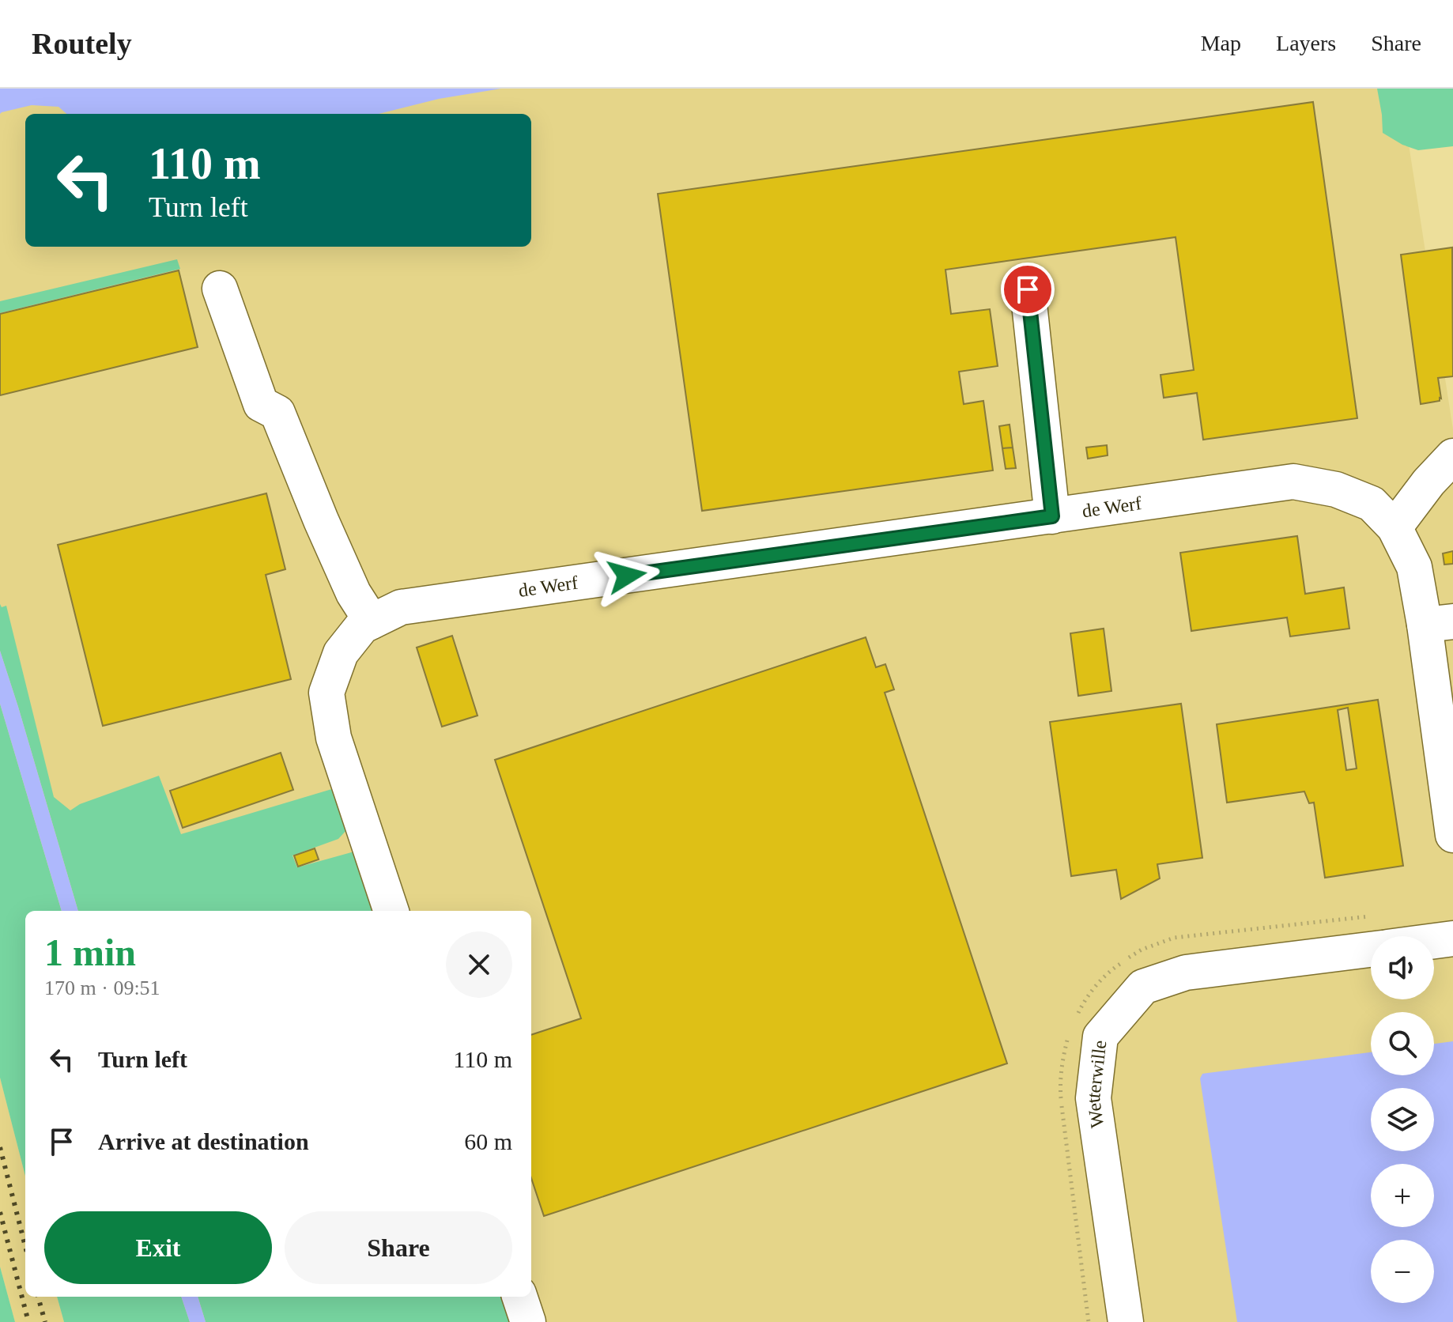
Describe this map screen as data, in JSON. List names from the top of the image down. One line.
{"streets":{"street":["de Werf","Wetterwille"]},"page":{"header":"Routely","nav":["Map","Layers","Share"],"turn":["110 m","Turn left"],"heading":["1 min","170 m · 09:51"],"map_buttons":["+","−"],"list":[{"name":"Turn left","value":"110 m"},{"name":"Arrive at destination","value":"60 m"}],"buttons":["Exit","Share"]}}
